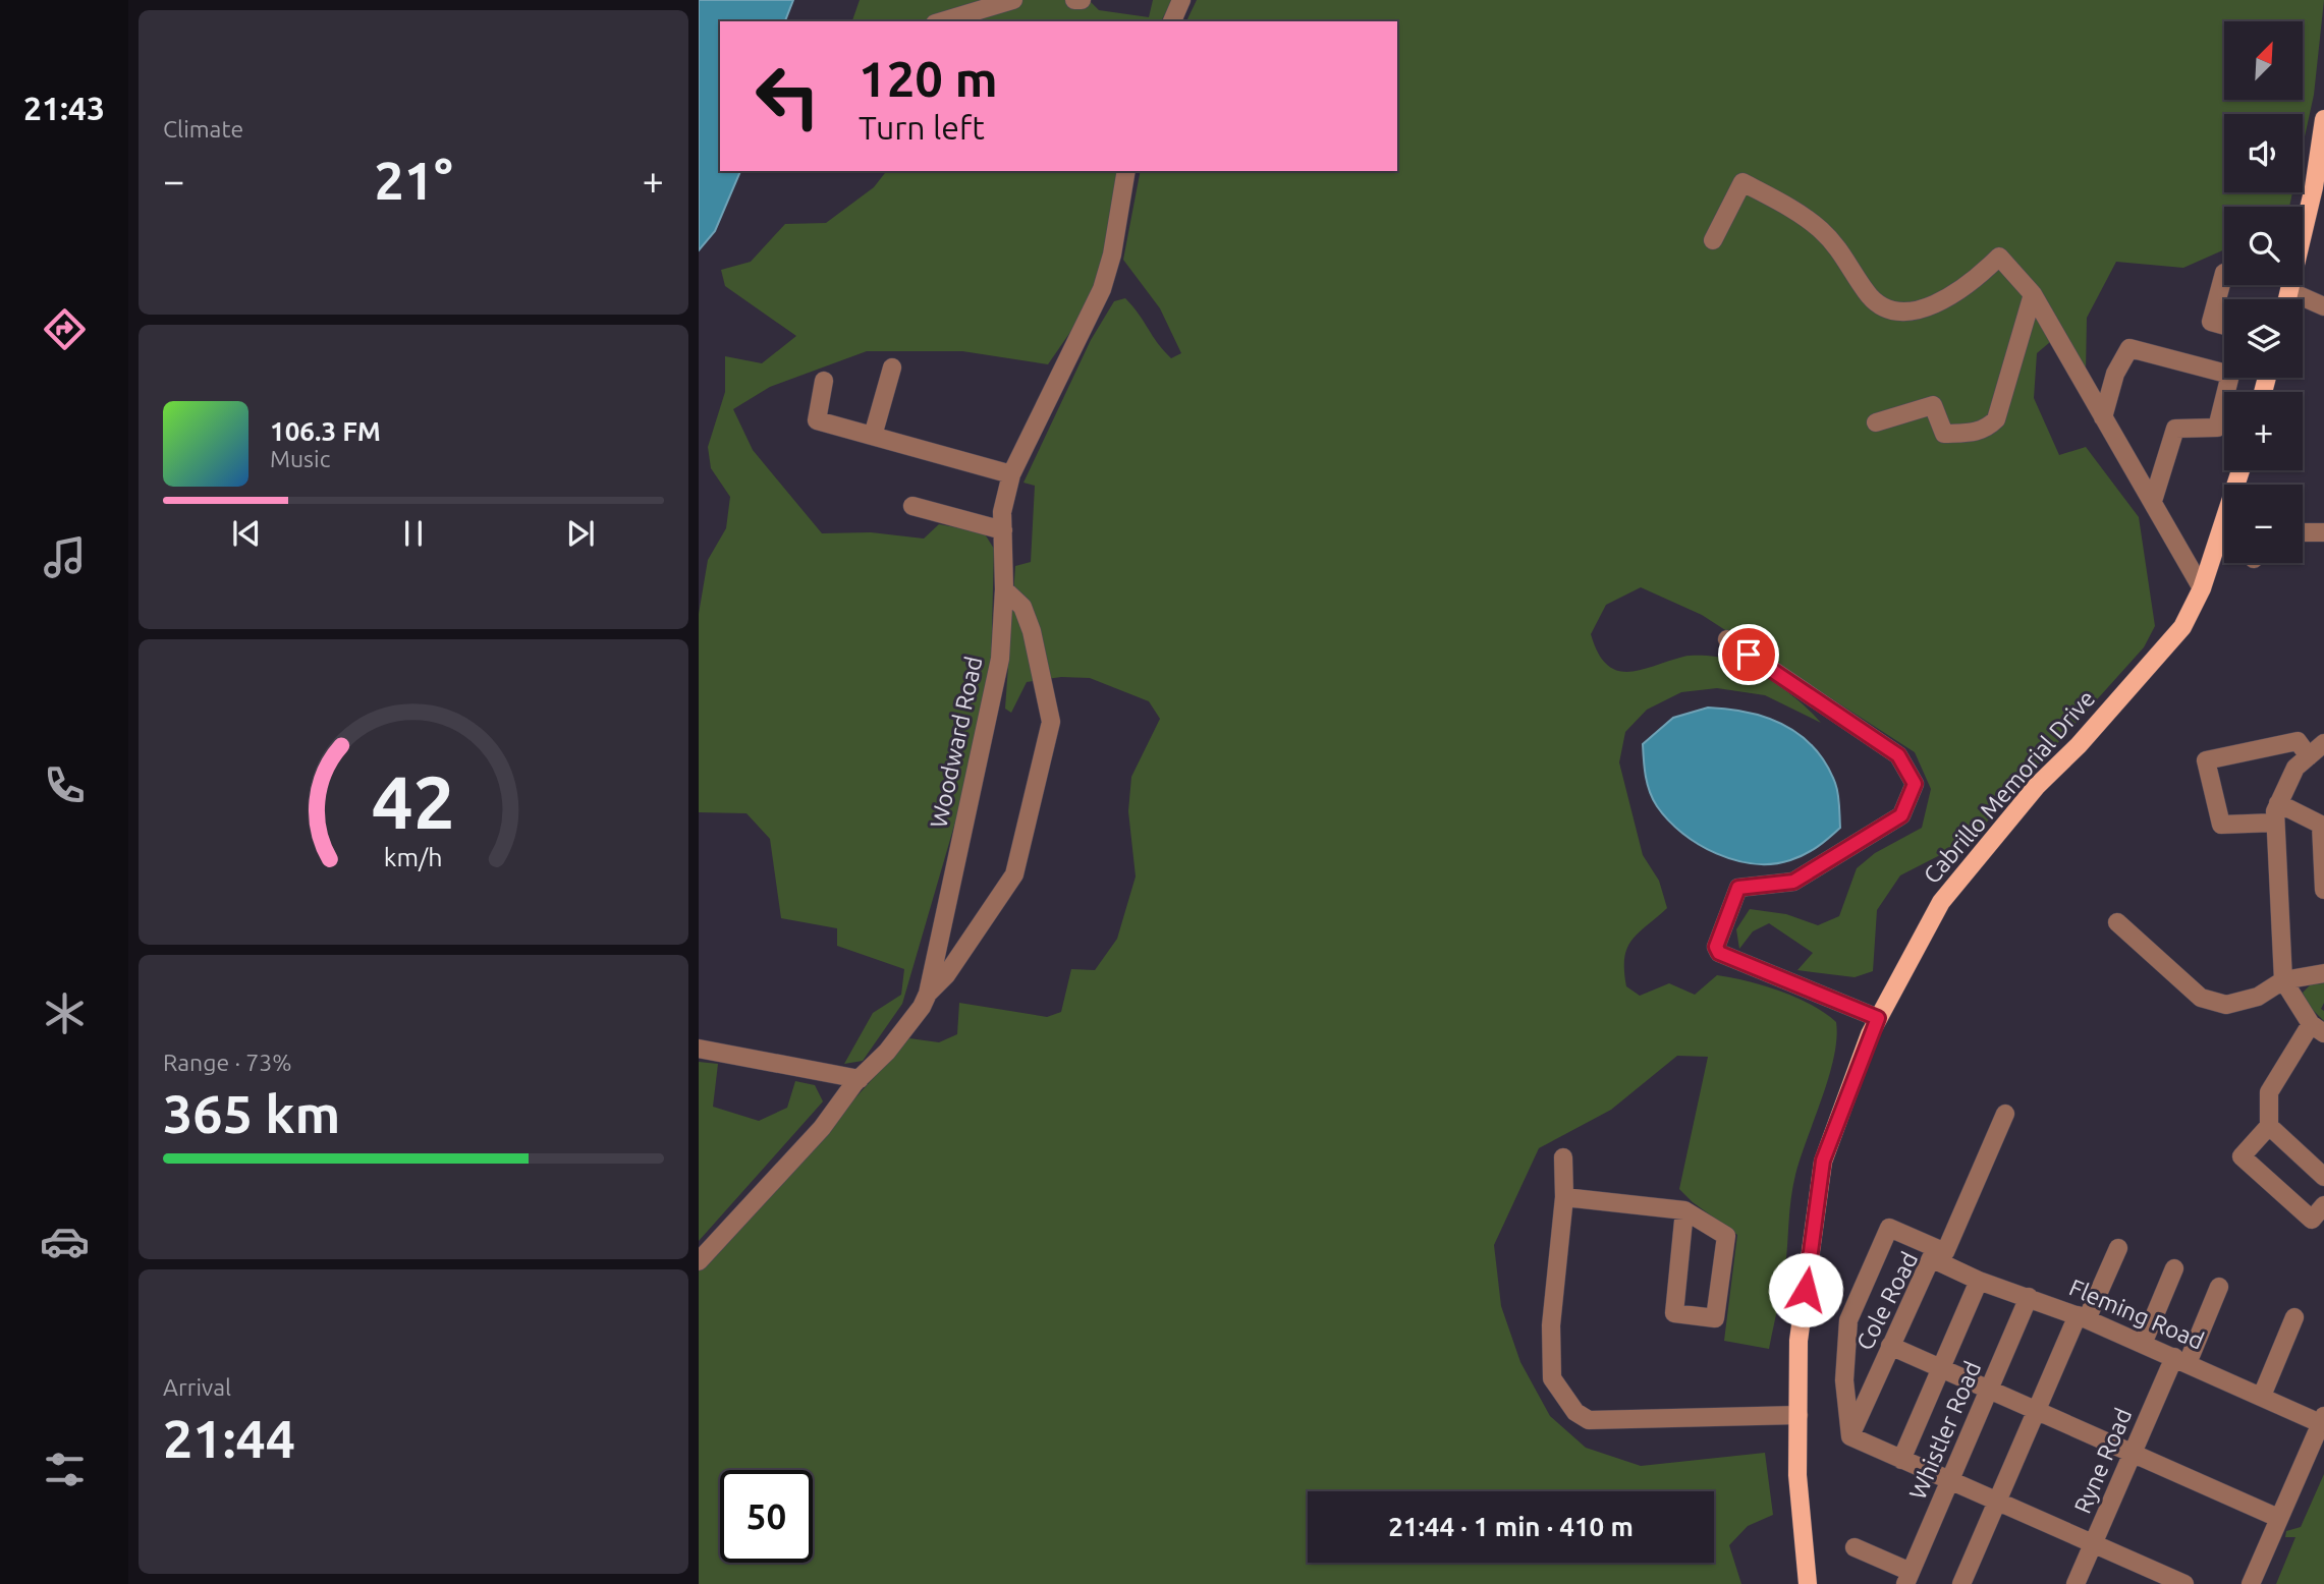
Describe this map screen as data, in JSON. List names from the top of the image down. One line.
{"streets":{"main road":["Cabrillo Memorial Drive"],"street":["Woodward Road","Cole Road","Fleming Road","Whistler Road","Ryne Road"]},"crossings":[["Cole Road","Fleming Road"],["Fleming Road","Whistler Road"],["Fleming Road","Ryne Road"]],"north":"top right","page":{"tabs":"21:43","tile":["Climate",["Range · 73%","365 km"],["Arrival","21:44"]],"map_buttons":["+","−"],"turn":["120 m","Turn left"],"heat":["−","21°","+"],"song":["106.3 FM","Music"],"limit":"50","trip":"21:44 · 1 min · 410 m","gauge":["42","km/h"]}}
